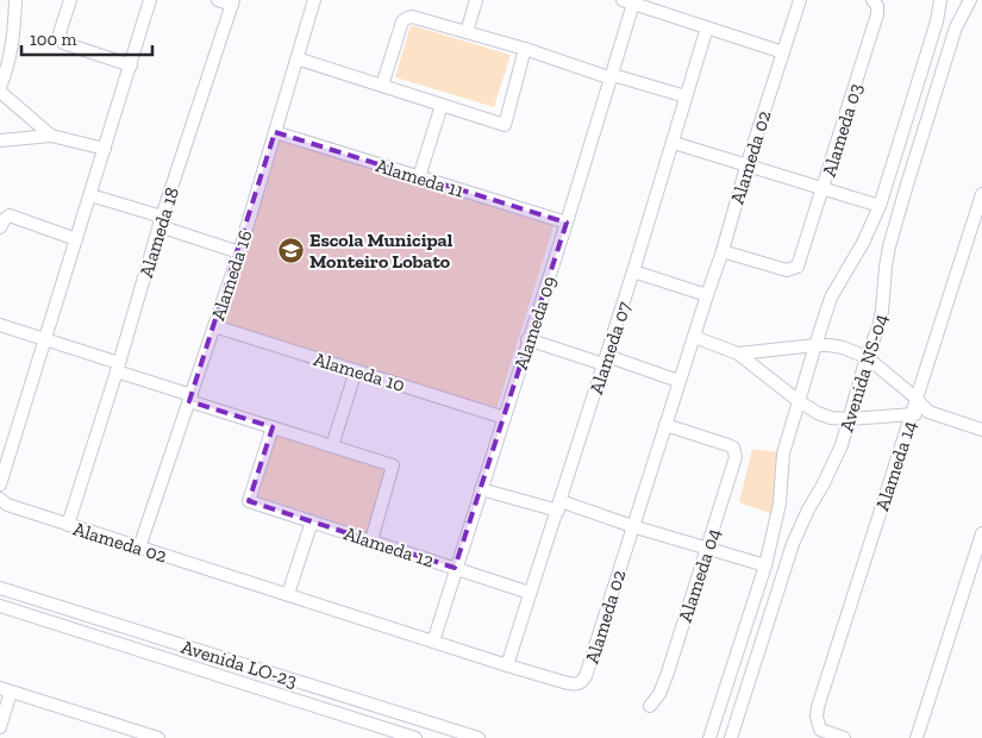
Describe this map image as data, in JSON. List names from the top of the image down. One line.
{"streets":{"street":["Alameda 03","Alameda 02","Alameda 11","Alameda 18","Alameda 16","Alameda 09","Alameda 07","Alameda 10","Avenida NS-04","Alameda 14","Alameda 12","Alameda 04","Avenida LO-23"]},"crossings":[["Alameda 03","Alameda 02"],["Alameda 02","Alameda 18"],["Alameda 02","Alameda 16"],["Alameda 02","Alameda 09"],["Alameda 02","Alameda 07"],["Alameda 02","Alameda 04"],["Alameda 11","Alameda 16"],["Alameda 11","Alameda 09"],["Alameda 16","Alameda 10"],["Alameda 09","Alameda 10"],["Alameda 09","Alameda 12"],["Alameda 07","Alameda 12"]],"places":{"school or university":["Escola Municipal Monteiro Lobato"]},"scale_bar":"100 m"}
